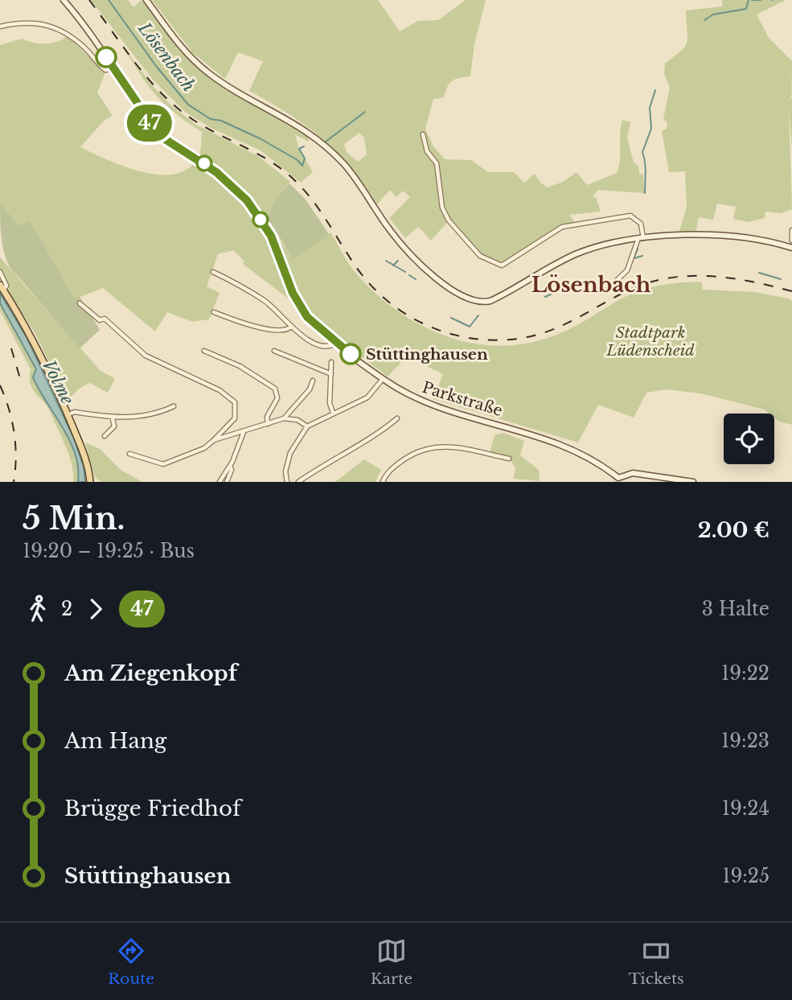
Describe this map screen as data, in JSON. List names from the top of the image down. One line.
{"streets":{"street":["Parkstraße"]},"districts":["Lösenbach"],"water":["Lösenbach","Volme"],"parks":["Stadtpark Lüdenscheid"],"places":["Stüttinghausen"],"lines":["bus line 47"],"page":{"on_map":"47","heading":["5 Min.","19:20 – 19:25 · Bus","2.00 €"],"legs":["2","47","3 Halte"],"list":[{"name":"Am Ziegenkopf","value":"19:22"},{"name":"Am Hang","value":"19:23"},{"name":"Brügge Friedhof","value":"19:24"},{"name":"Stüttinghausen","value":"19:25"}],"tabs":["Route","Karte","Tickets"]}}
